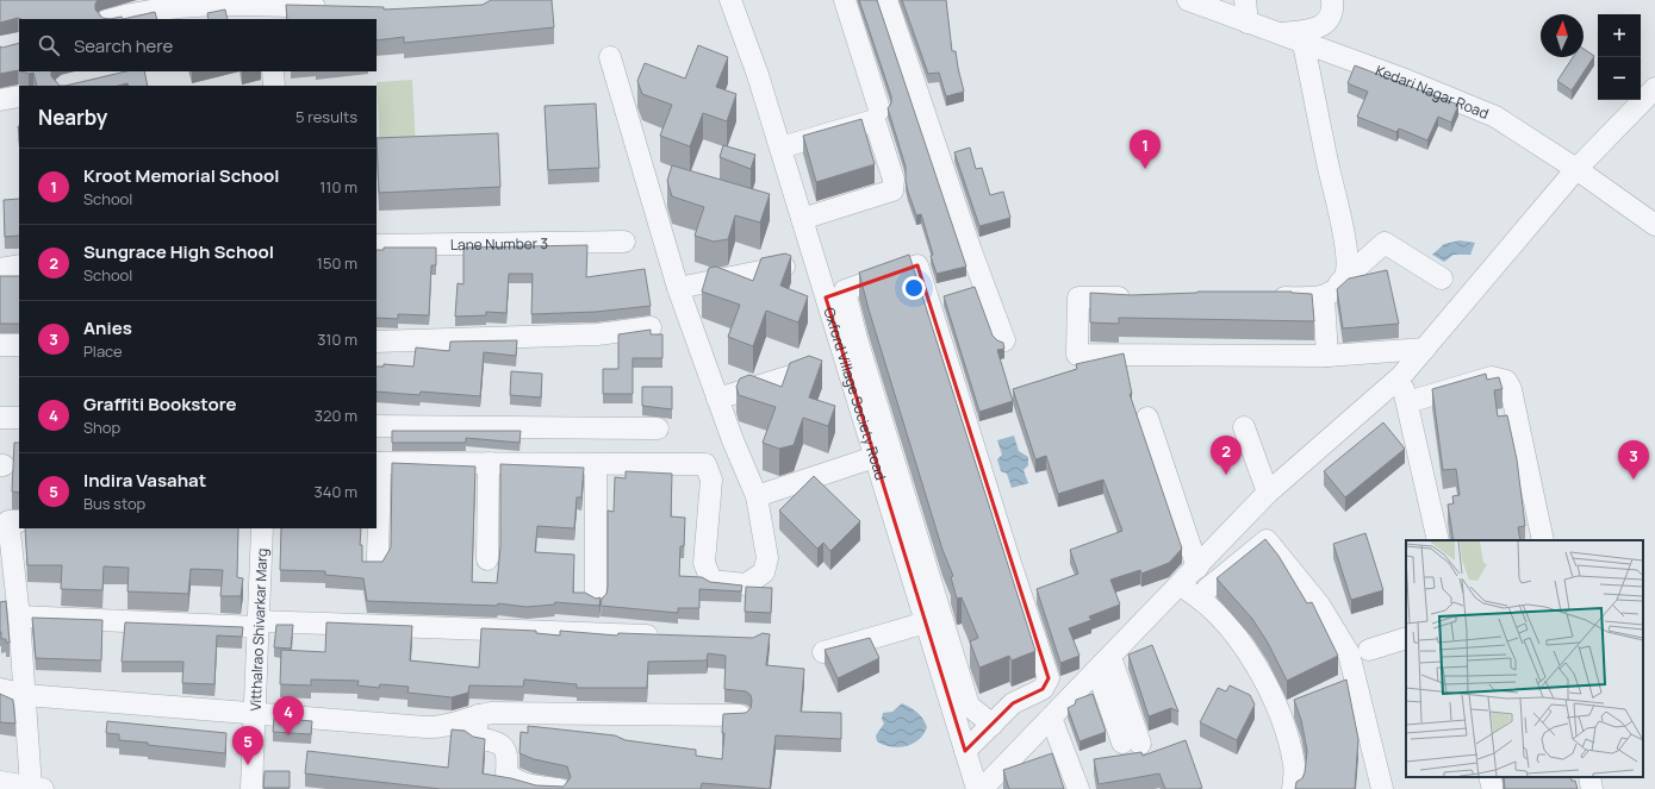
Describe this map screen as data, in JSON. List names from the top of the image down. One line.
{"streets":{"street":["Kedari Nagar Road","Lane Number 3","Oxford Village Society Road","Vitthalrao Shivarkar Marg"]},"north":"top","page":{"map_buttons":["+","−"],"search":"Search here","heading":["Nearby","5 results"],"pins":["1","2","3","4","5"],"list":[{"mark":"1","name":"Kroot Memorial School","note":"School","value":"110 m"},{"mark":"2","name":"Sungrace High School","note":"School","value":"150 m"},{"mark":"3","name":"Anies","note":"Place","value":"310 m"},{"mark":"4","name":"Graffiti Bookstore","note":"Shop","value":"320 m"},{"mark":"5","name":"Indira Vasahat","note":"Bus stop","value":"340 m"}]}}
